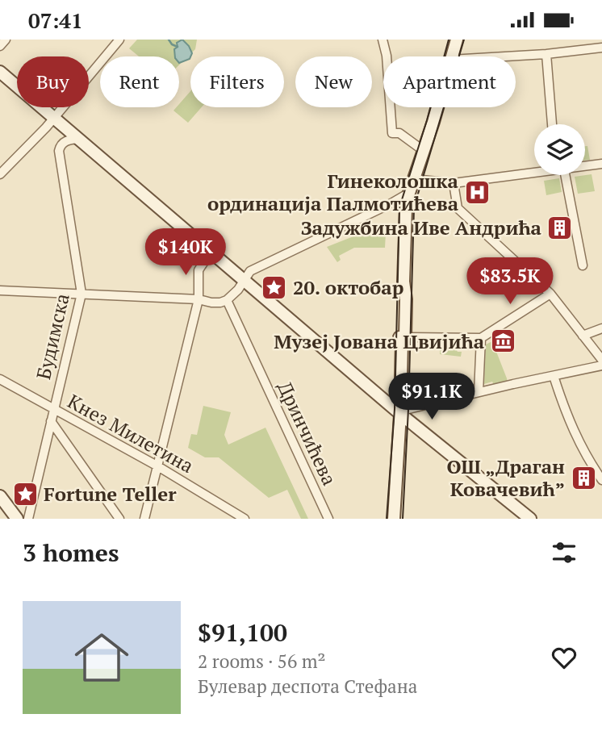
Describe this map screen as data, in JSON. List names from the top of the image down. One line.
{"streets":{"street":["Будимска","Кнез Милетина","Дринчићева"]},"crossings":[["Будимска","Кнез Милетина"]],"places":{"hospital":["Гинеколошка ординација Палмотићева"],"building":["Задужбина Иве Андрића","ОШ „Драган Ковачевић”"],"place":["20. октобар","Fortune Teller"],"museum":["Музеј Јована Цвијића"]},"page":{"status":"07:41","chip":["Buy","Rent","Filters","New","Apartment"],"price":["$140K","$83.5K","$91.1K"],"heading":"3 homes","list":[{"name":"$91,100","note":"2 rooms · 56 m² · Булевар деспота Стефана"}]}}
